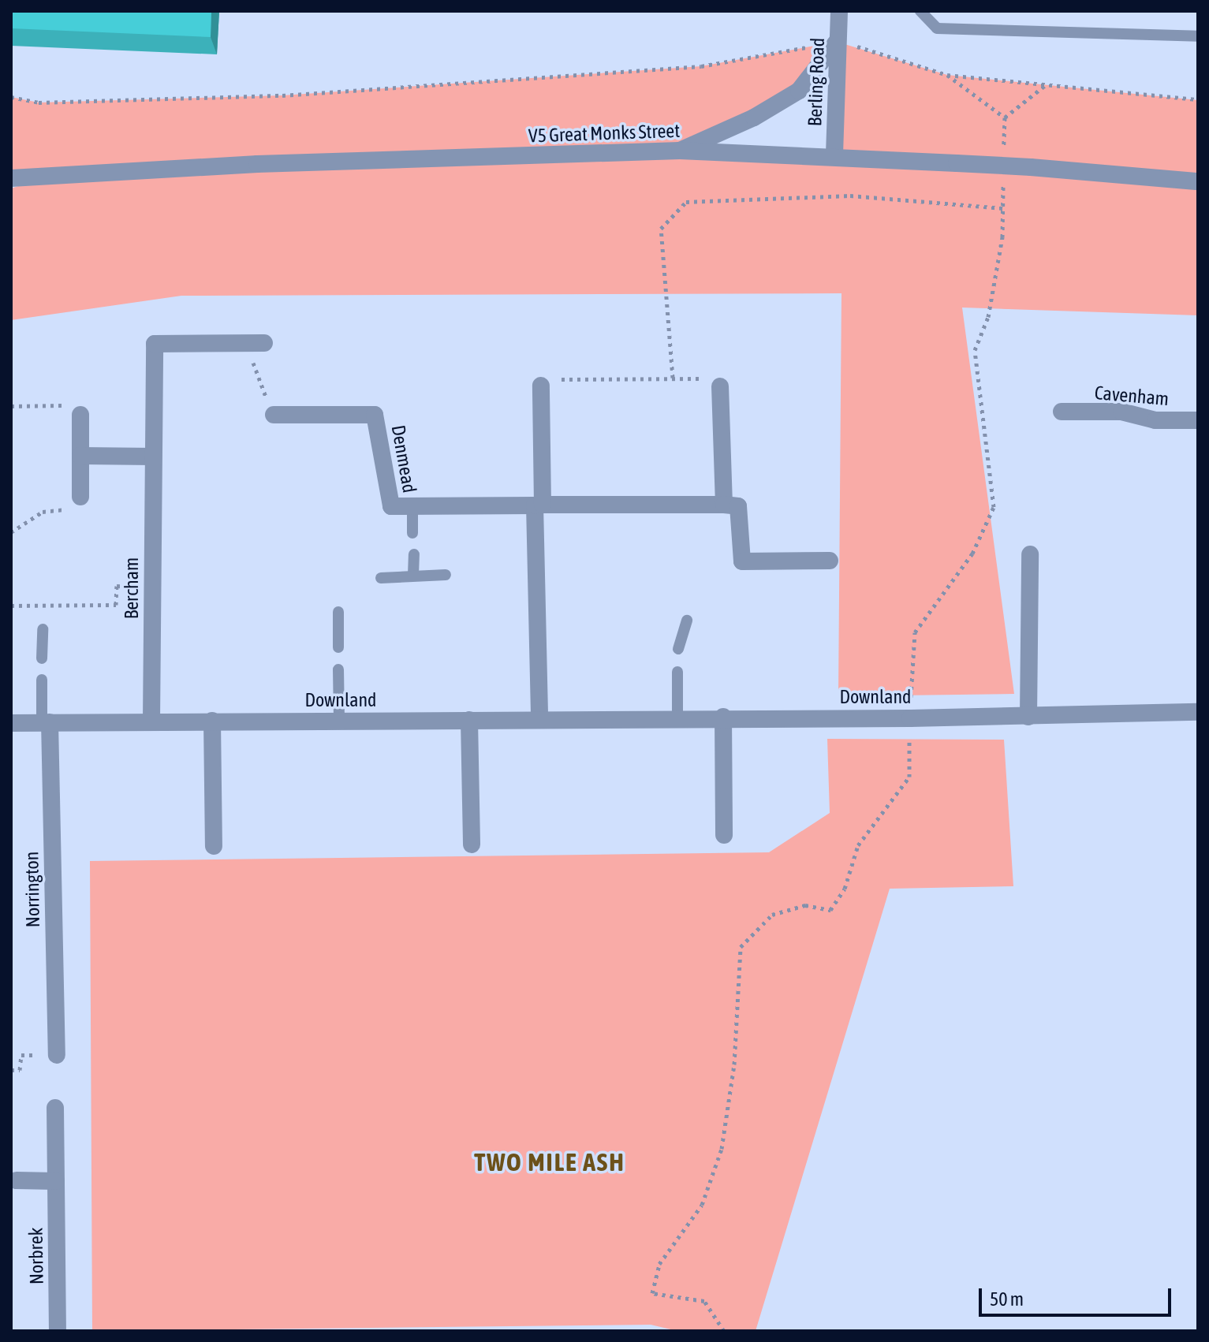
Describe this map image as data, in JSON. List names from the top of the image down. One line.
{"streets":{"street":["Berling Road","V5 Great Monks Street","Cavenham","Denmead","Bercham","Downland","Norrington","Norbrek"]},"crossings":[["Berling Road","V5 Great Monks Street"],["Bercham","Downland"],["Downland","Norrington"]],"districts":["TWO MILE ASH"],"scale_bar":"50 m"}
